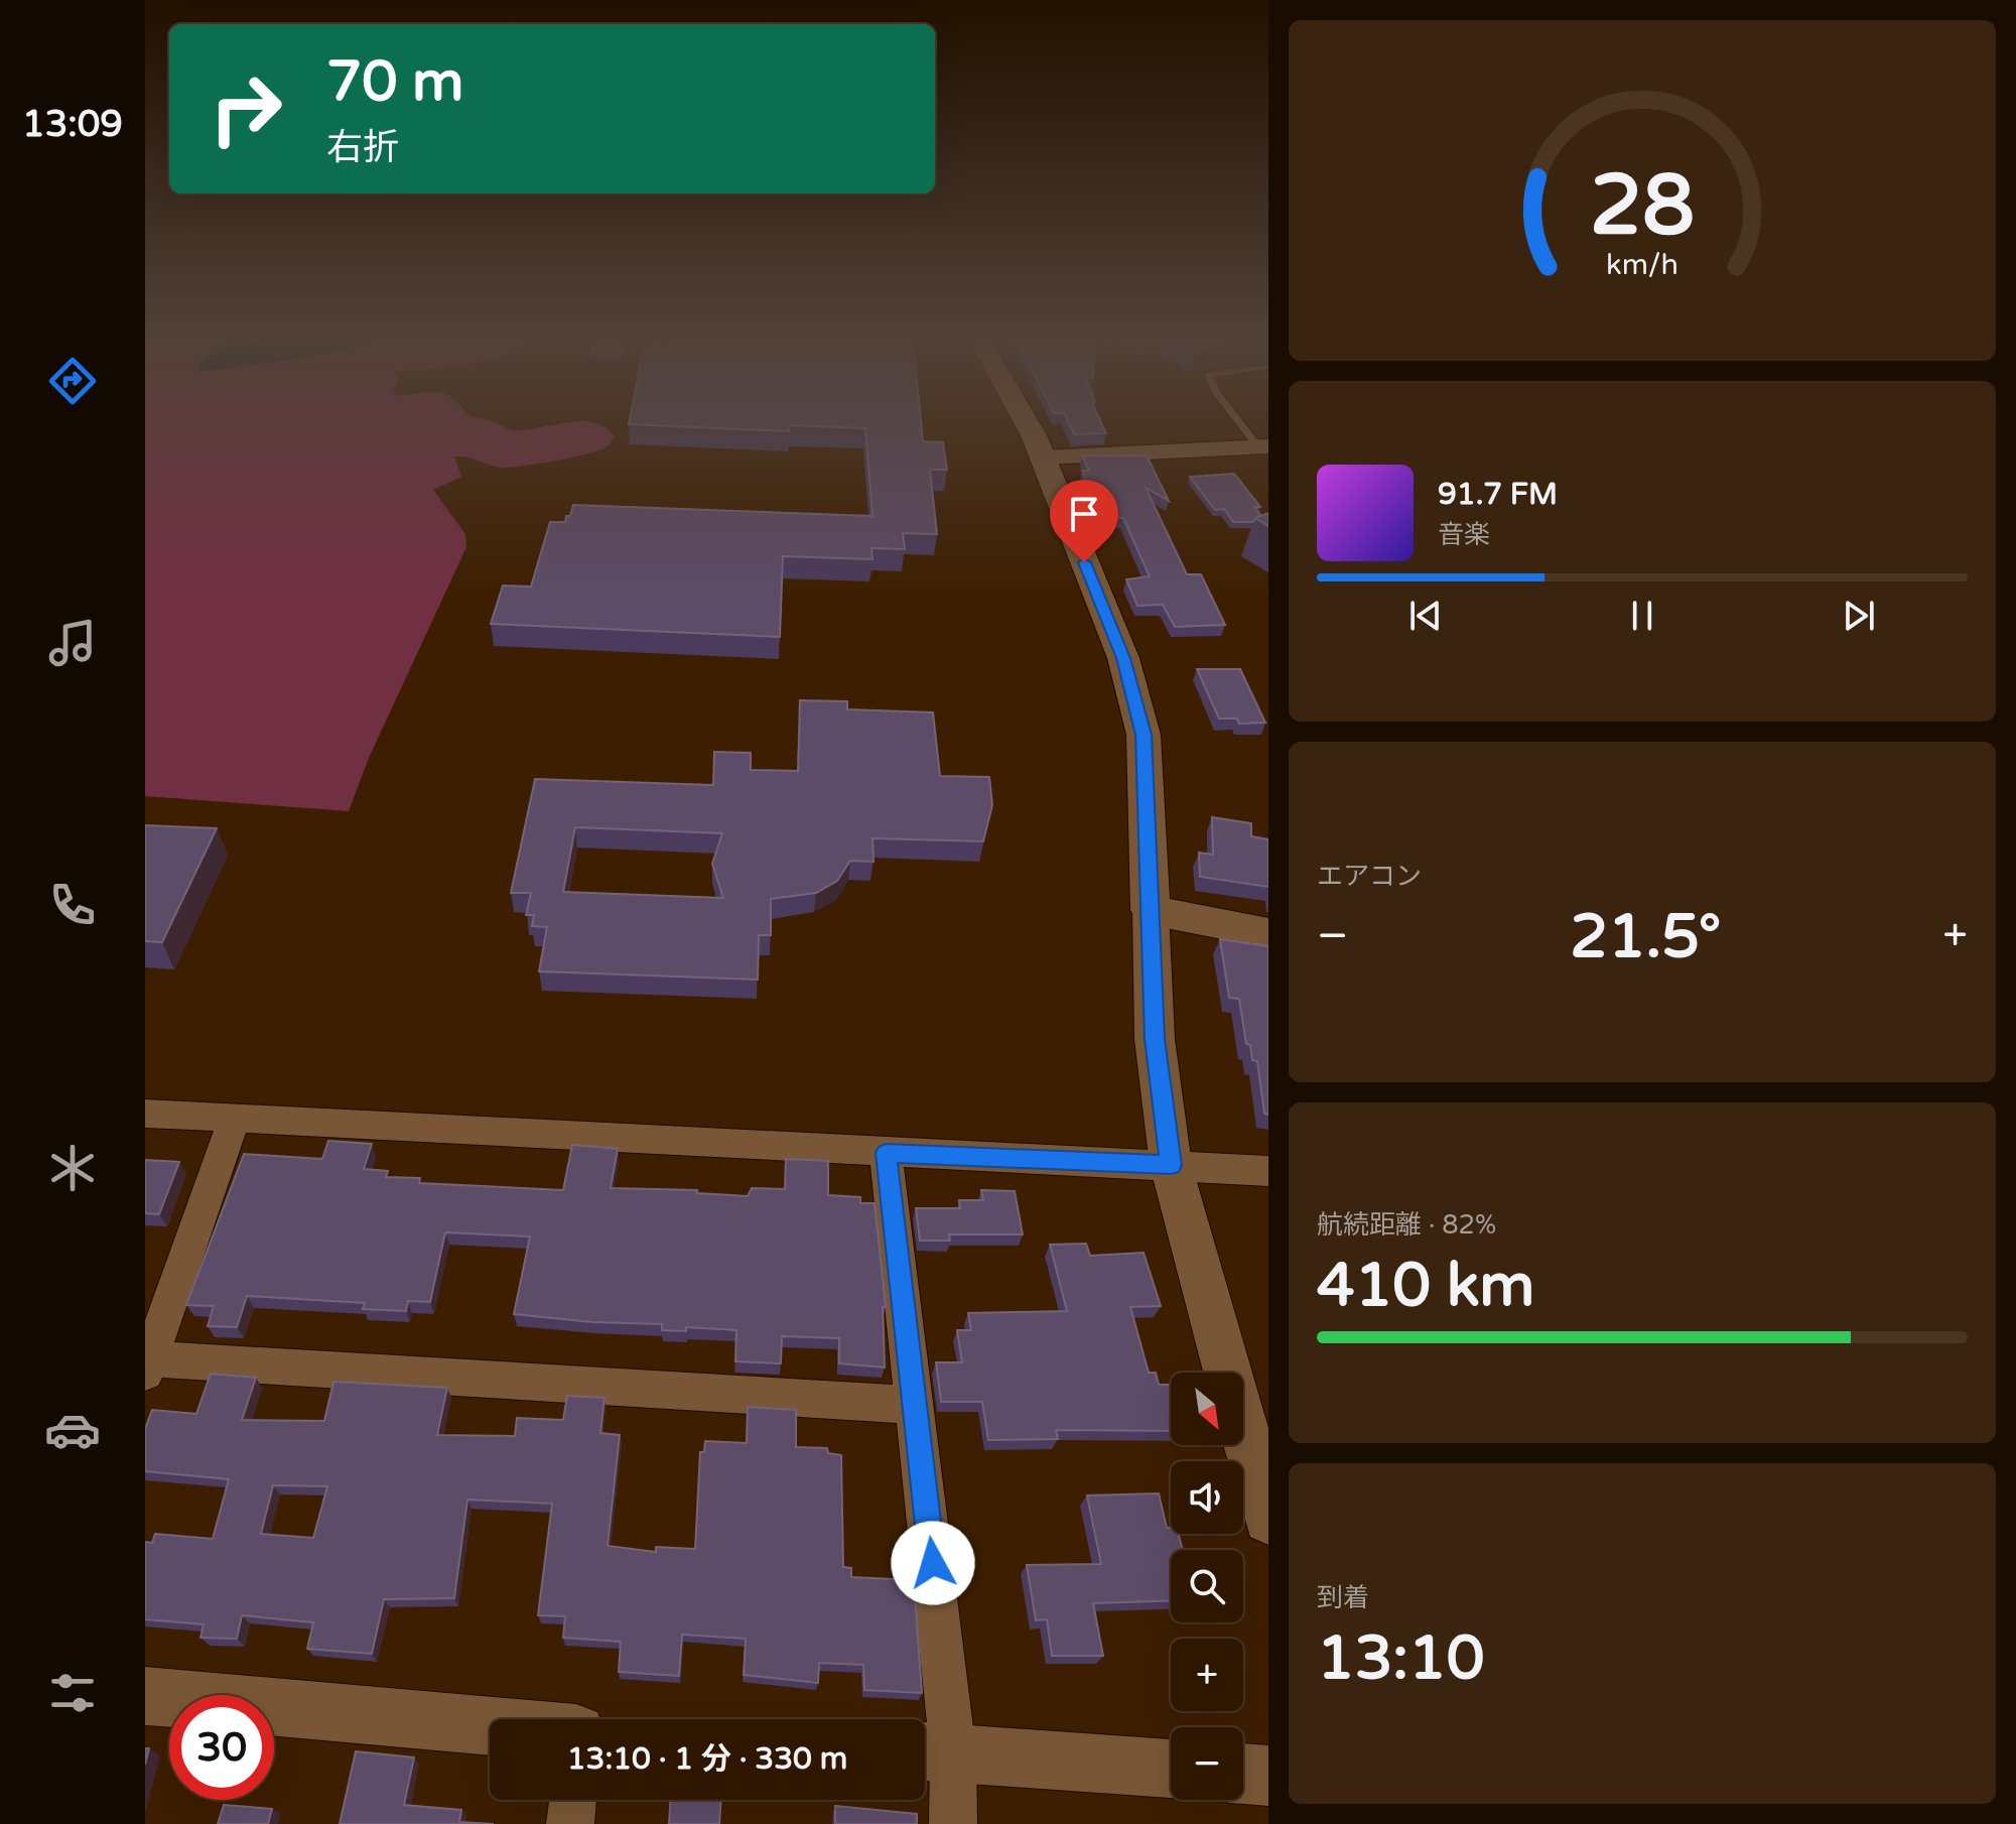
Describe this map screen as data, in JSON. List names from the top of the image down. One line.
{"north":"bottom right","page":{"tabs":"13:09","turn":["70 m","右折"],"song":["91.7 FM","音楽"],"tile":["エアコン",["航続距離 · 82%","410 km"],["到着","13:10"]],"heat":["−","21.5°","+"],"map_buttons":["+","−"],"limit":"30","trip":"13:10 · 1 分 · 330 m","gauge":["28","km/h"]}}
